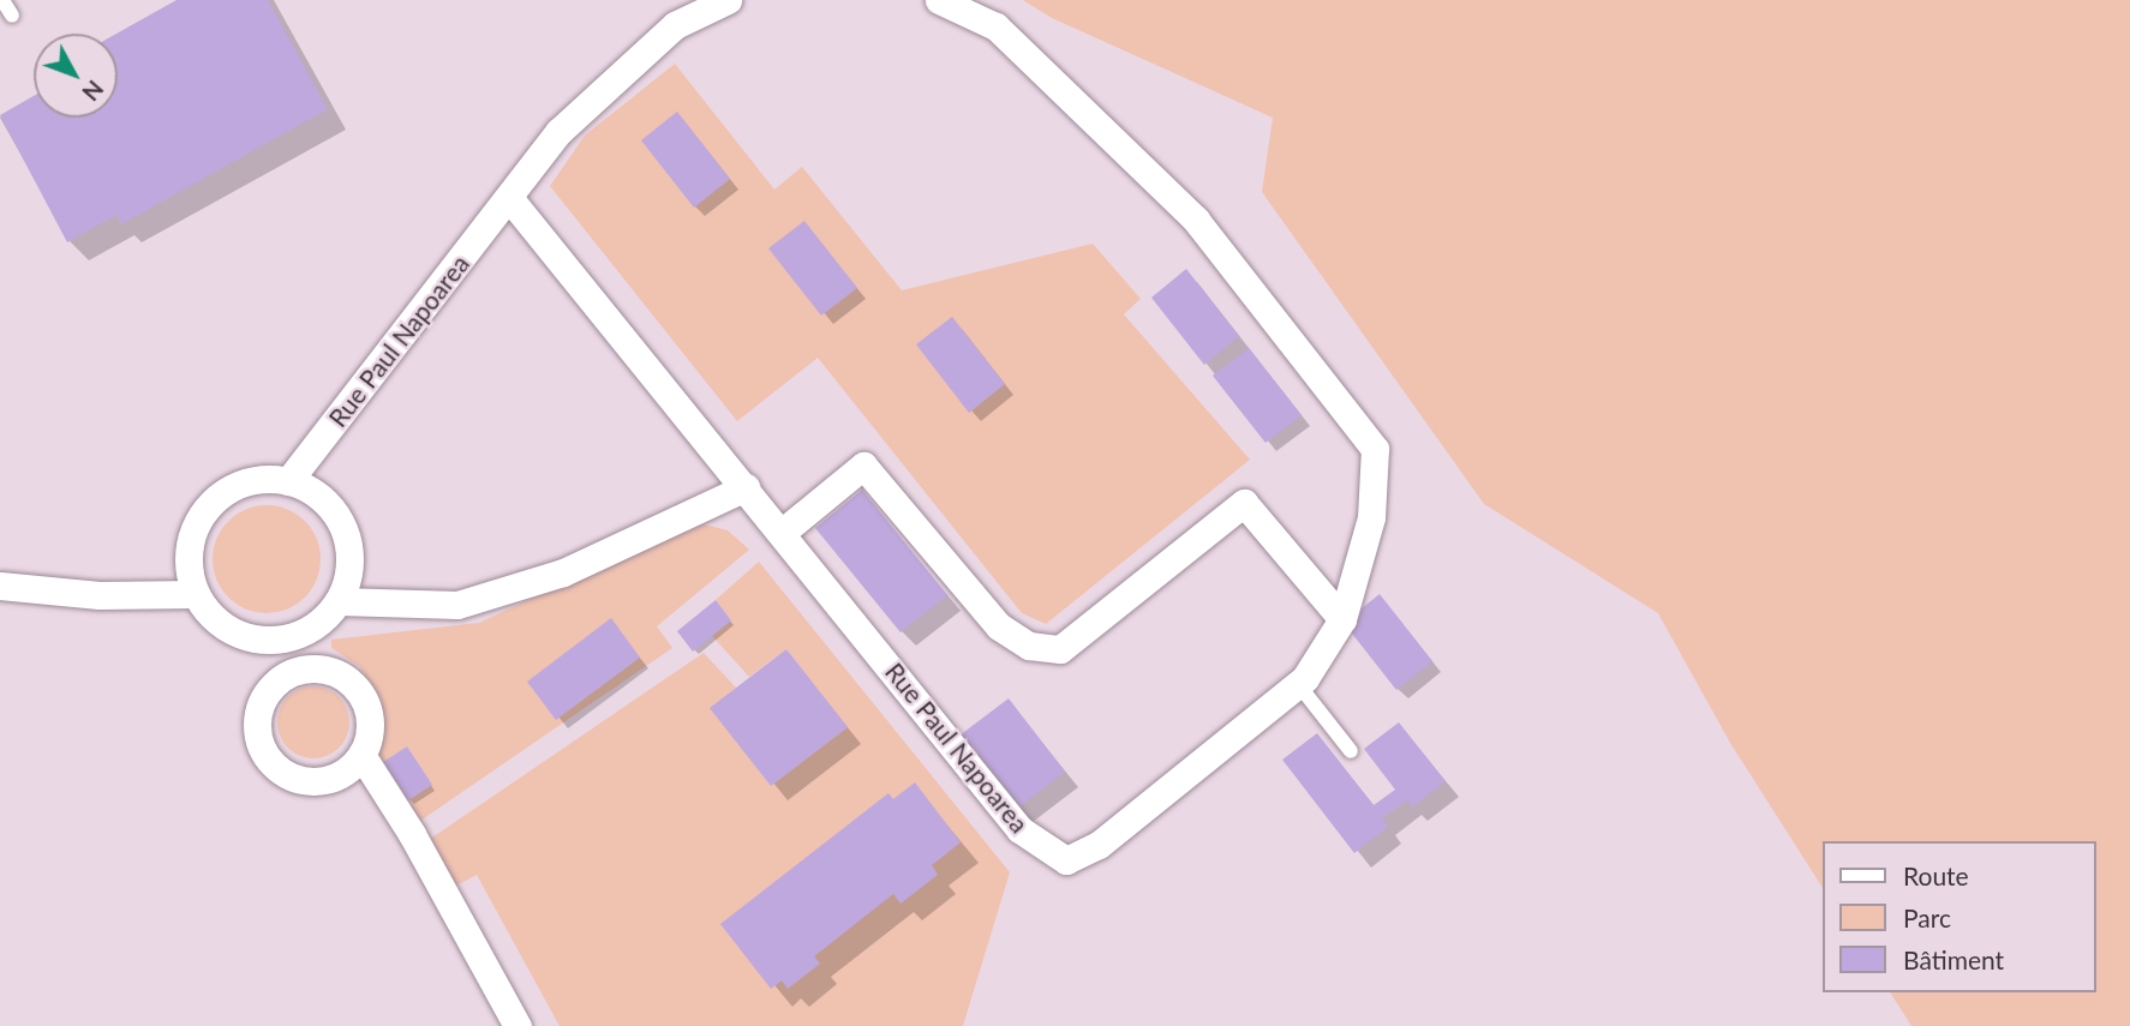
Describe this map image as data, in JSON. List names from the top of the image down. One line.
{"streets":{"street":["Rue Paul Napoarea"]},"legend":["Route","Parc","Bâtiment"],"north":"bottom right"}
